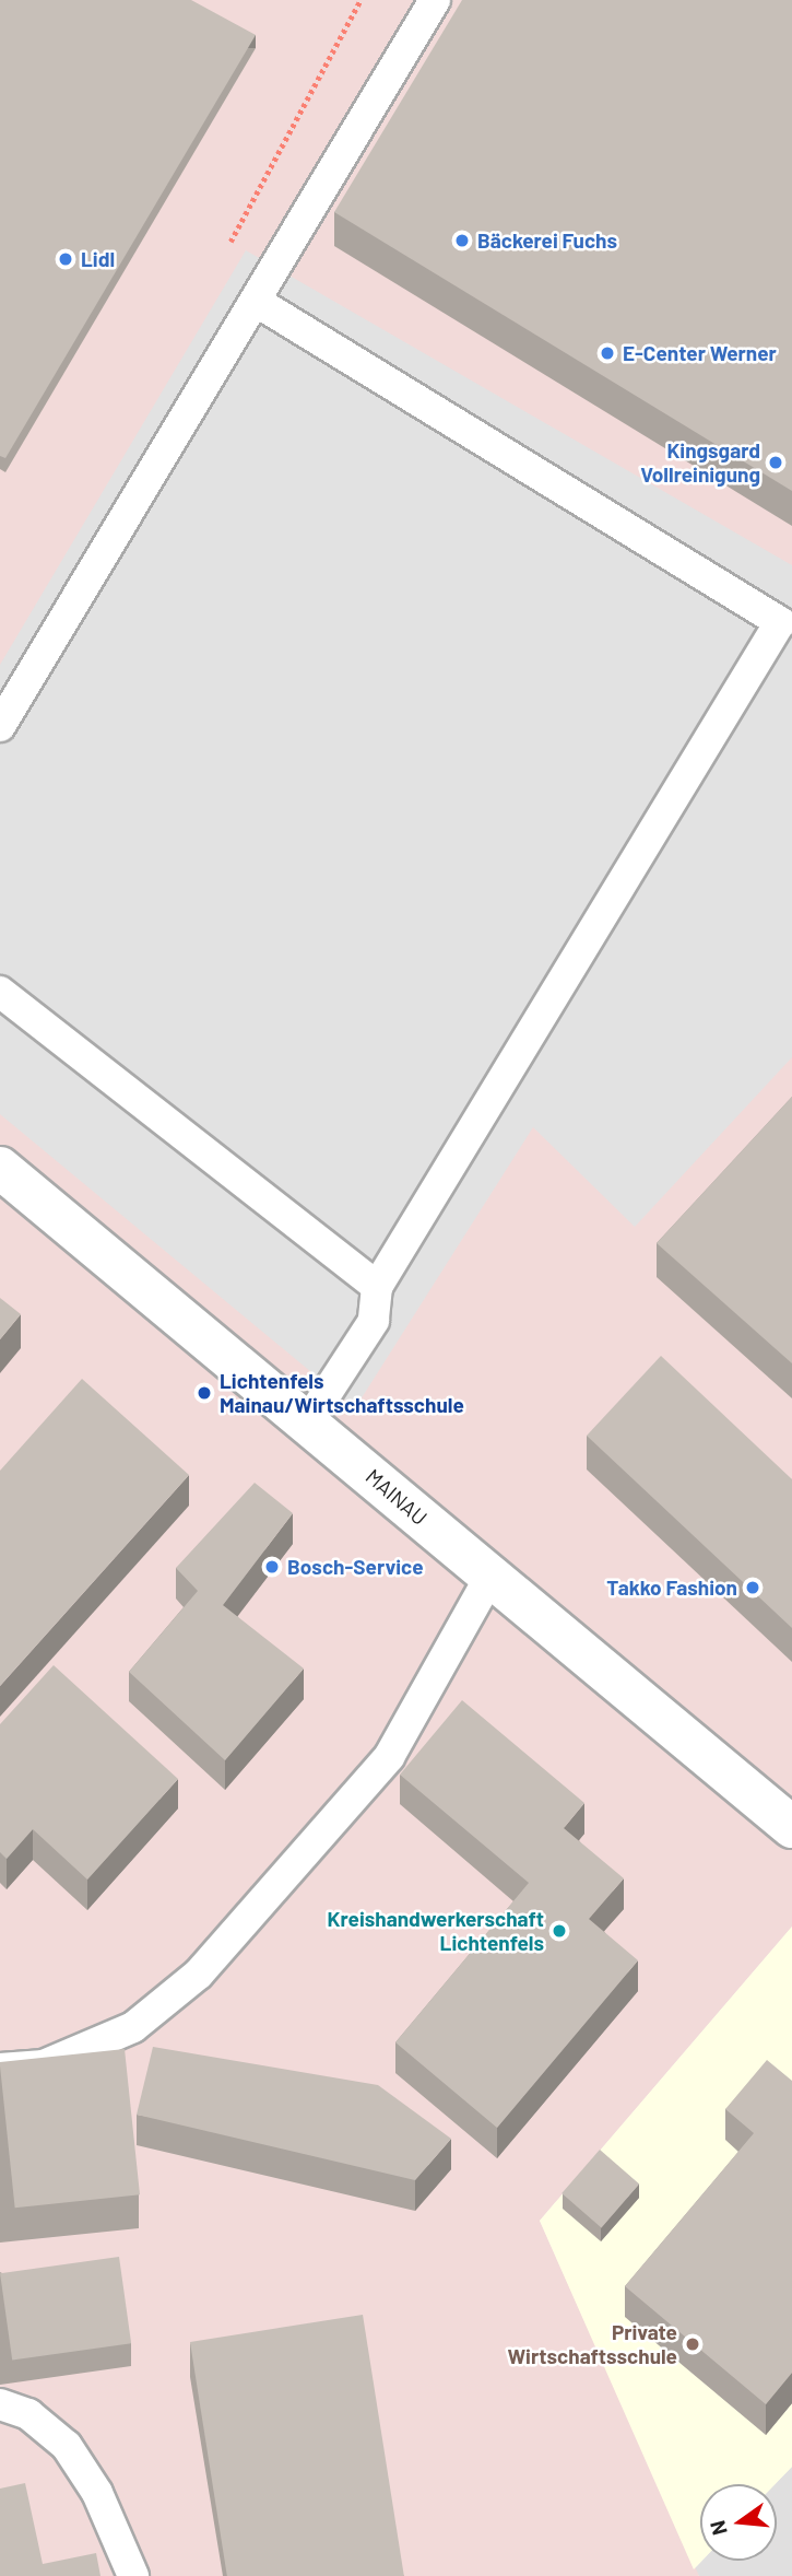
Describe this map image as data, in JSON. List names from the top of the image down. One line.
{"streets":{"street":["MAINAU"]},"places":["Bäckerei Fuchs","Lidl","E-Center Werner","Kingsgard Vollreinigung","Lichtenfels Mainau/Wirtschaftsschule","Bosch-Service","Takko Fashion","Kreishandwerkerschaft Lichtenfels","Private Wirtschaftsschule"],"north":"left"}
